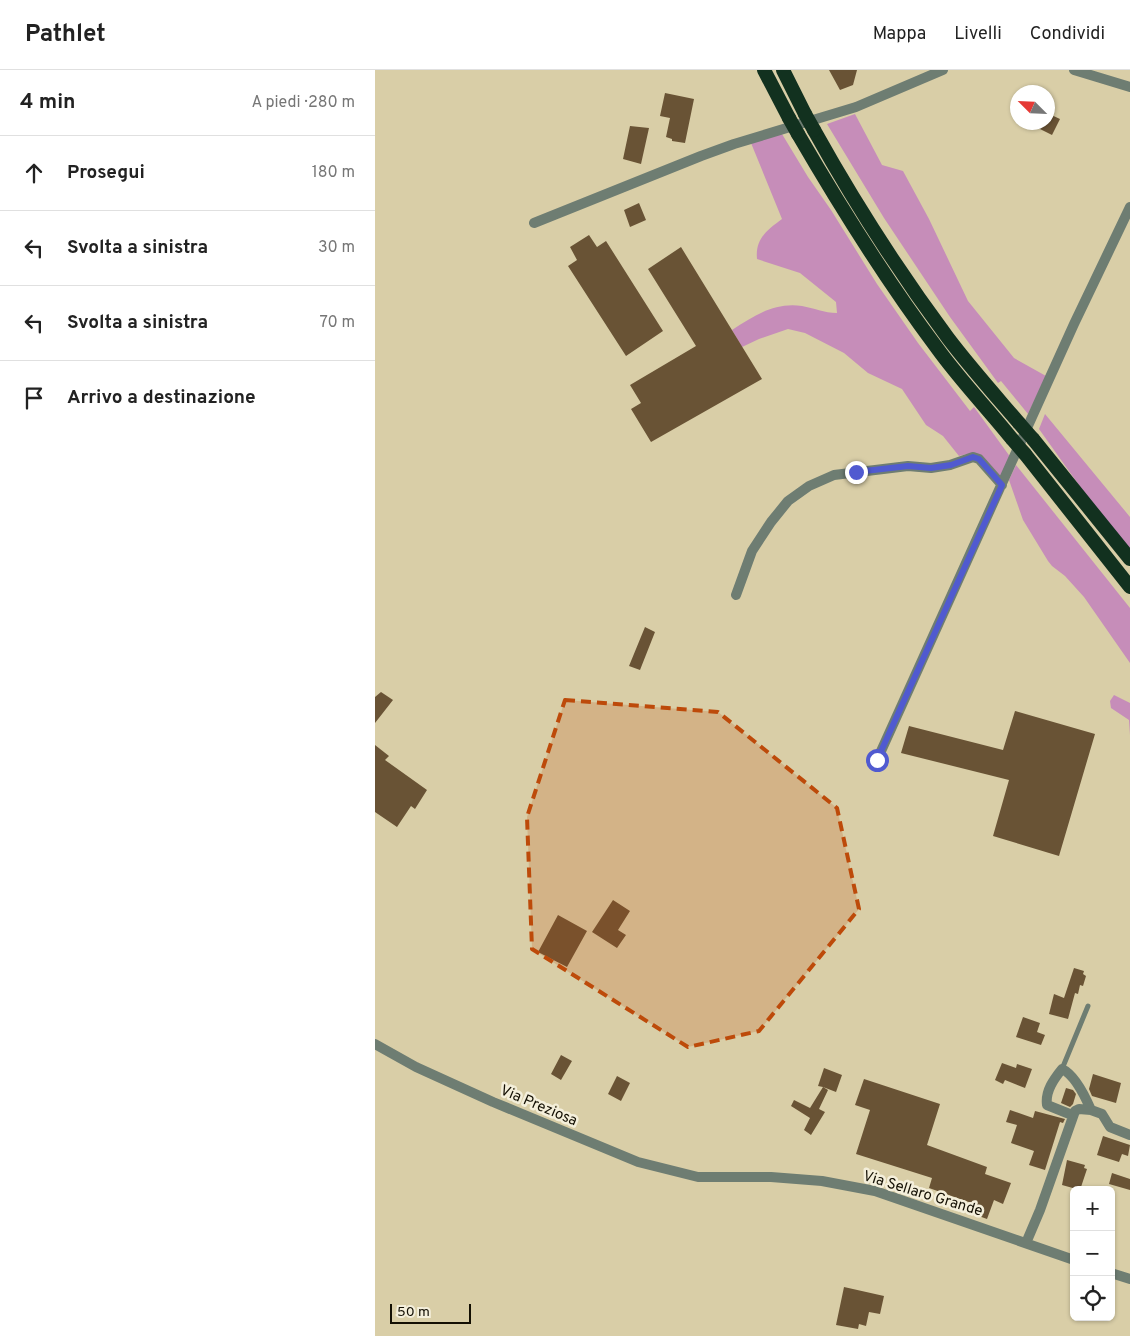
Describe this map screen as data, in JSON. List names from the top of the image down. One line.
{"streets":{"street":["Via Preziosa","Via Sellaro Grande"]},"crossings":[["Via Preziosa","Via Sellaro Grande"]],"scale_bar":"50 m","north":"top left","page":{"header":"Pathlet","nav":["Mappa","Livelli","Condividi"],"heading":["4 min","A piedi · 280 m"],"list":[["Prosegui","180 m"],["Svolta a sinistra","30 m"],["Svolta a sinistra","70 m"],"Arrivo a destinazione"],"map_buttons":["+","−"],"scale":"50 m"}}
